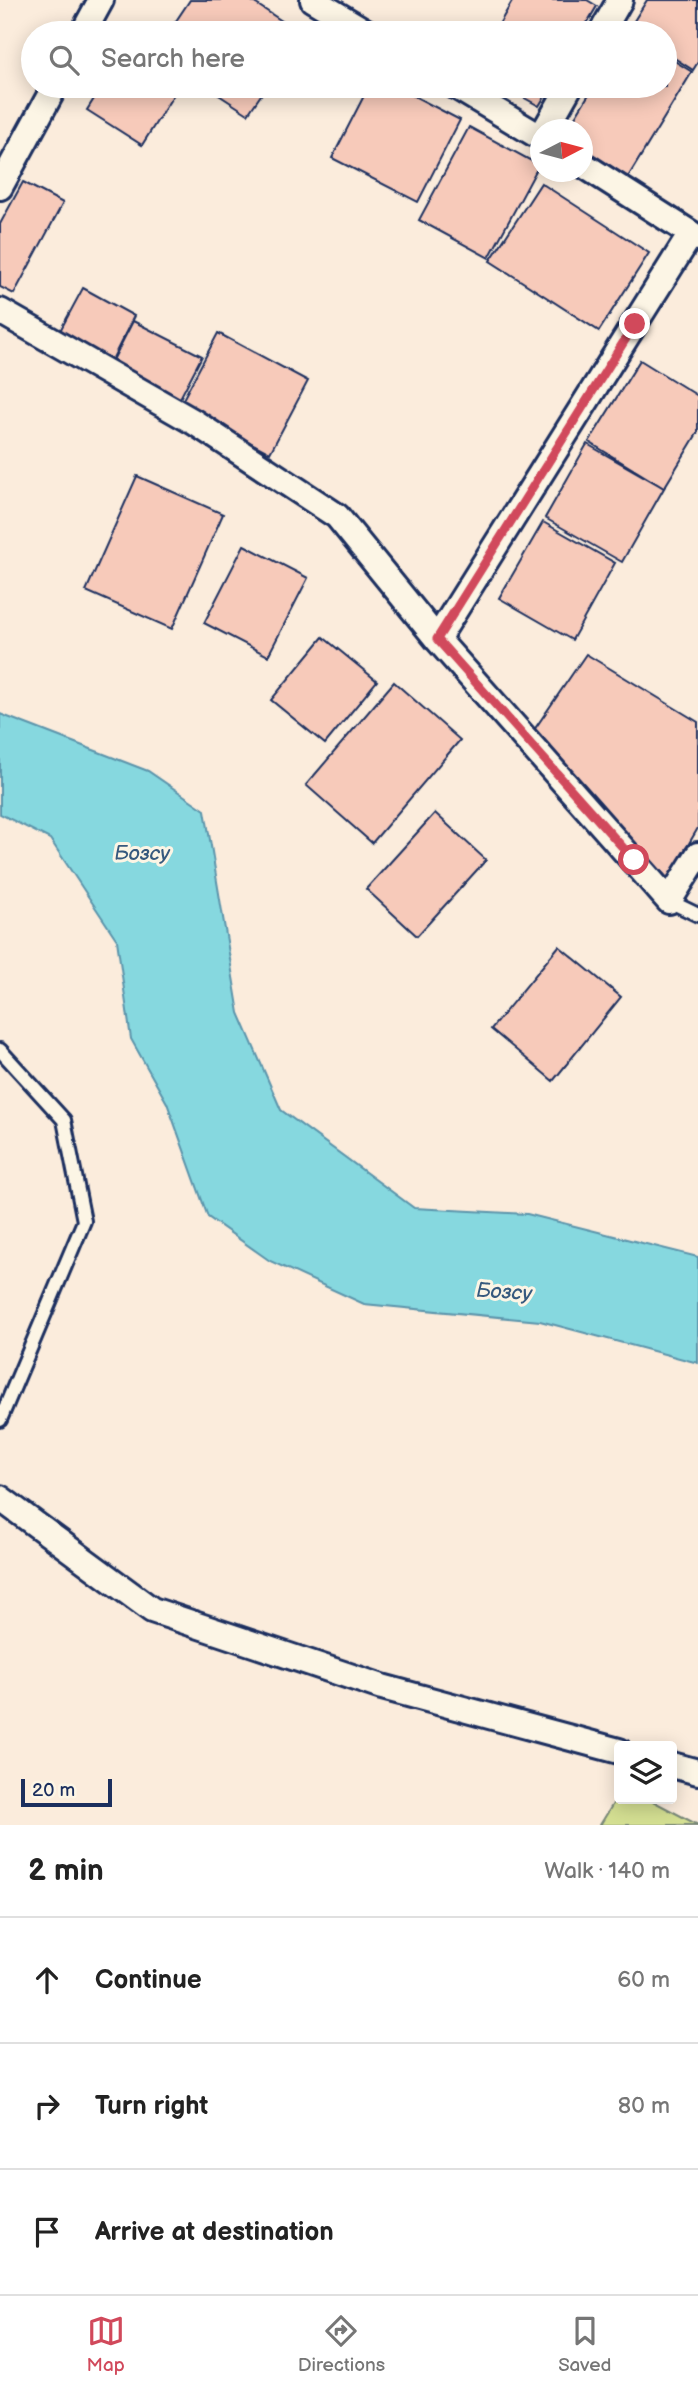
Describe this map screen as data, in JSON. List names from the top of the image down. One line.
{"water":["Бозсу"],"scale_bar":"20 m","north":"right","page":{"search":"Search here","scale":"20 m","heading":["2 min","Walk · 140 m"],"list":[["Continue","60 m"],["Turn right","80 m"],"Arrive at destination"],"nav":["Map","Directions","Saved"]}}
